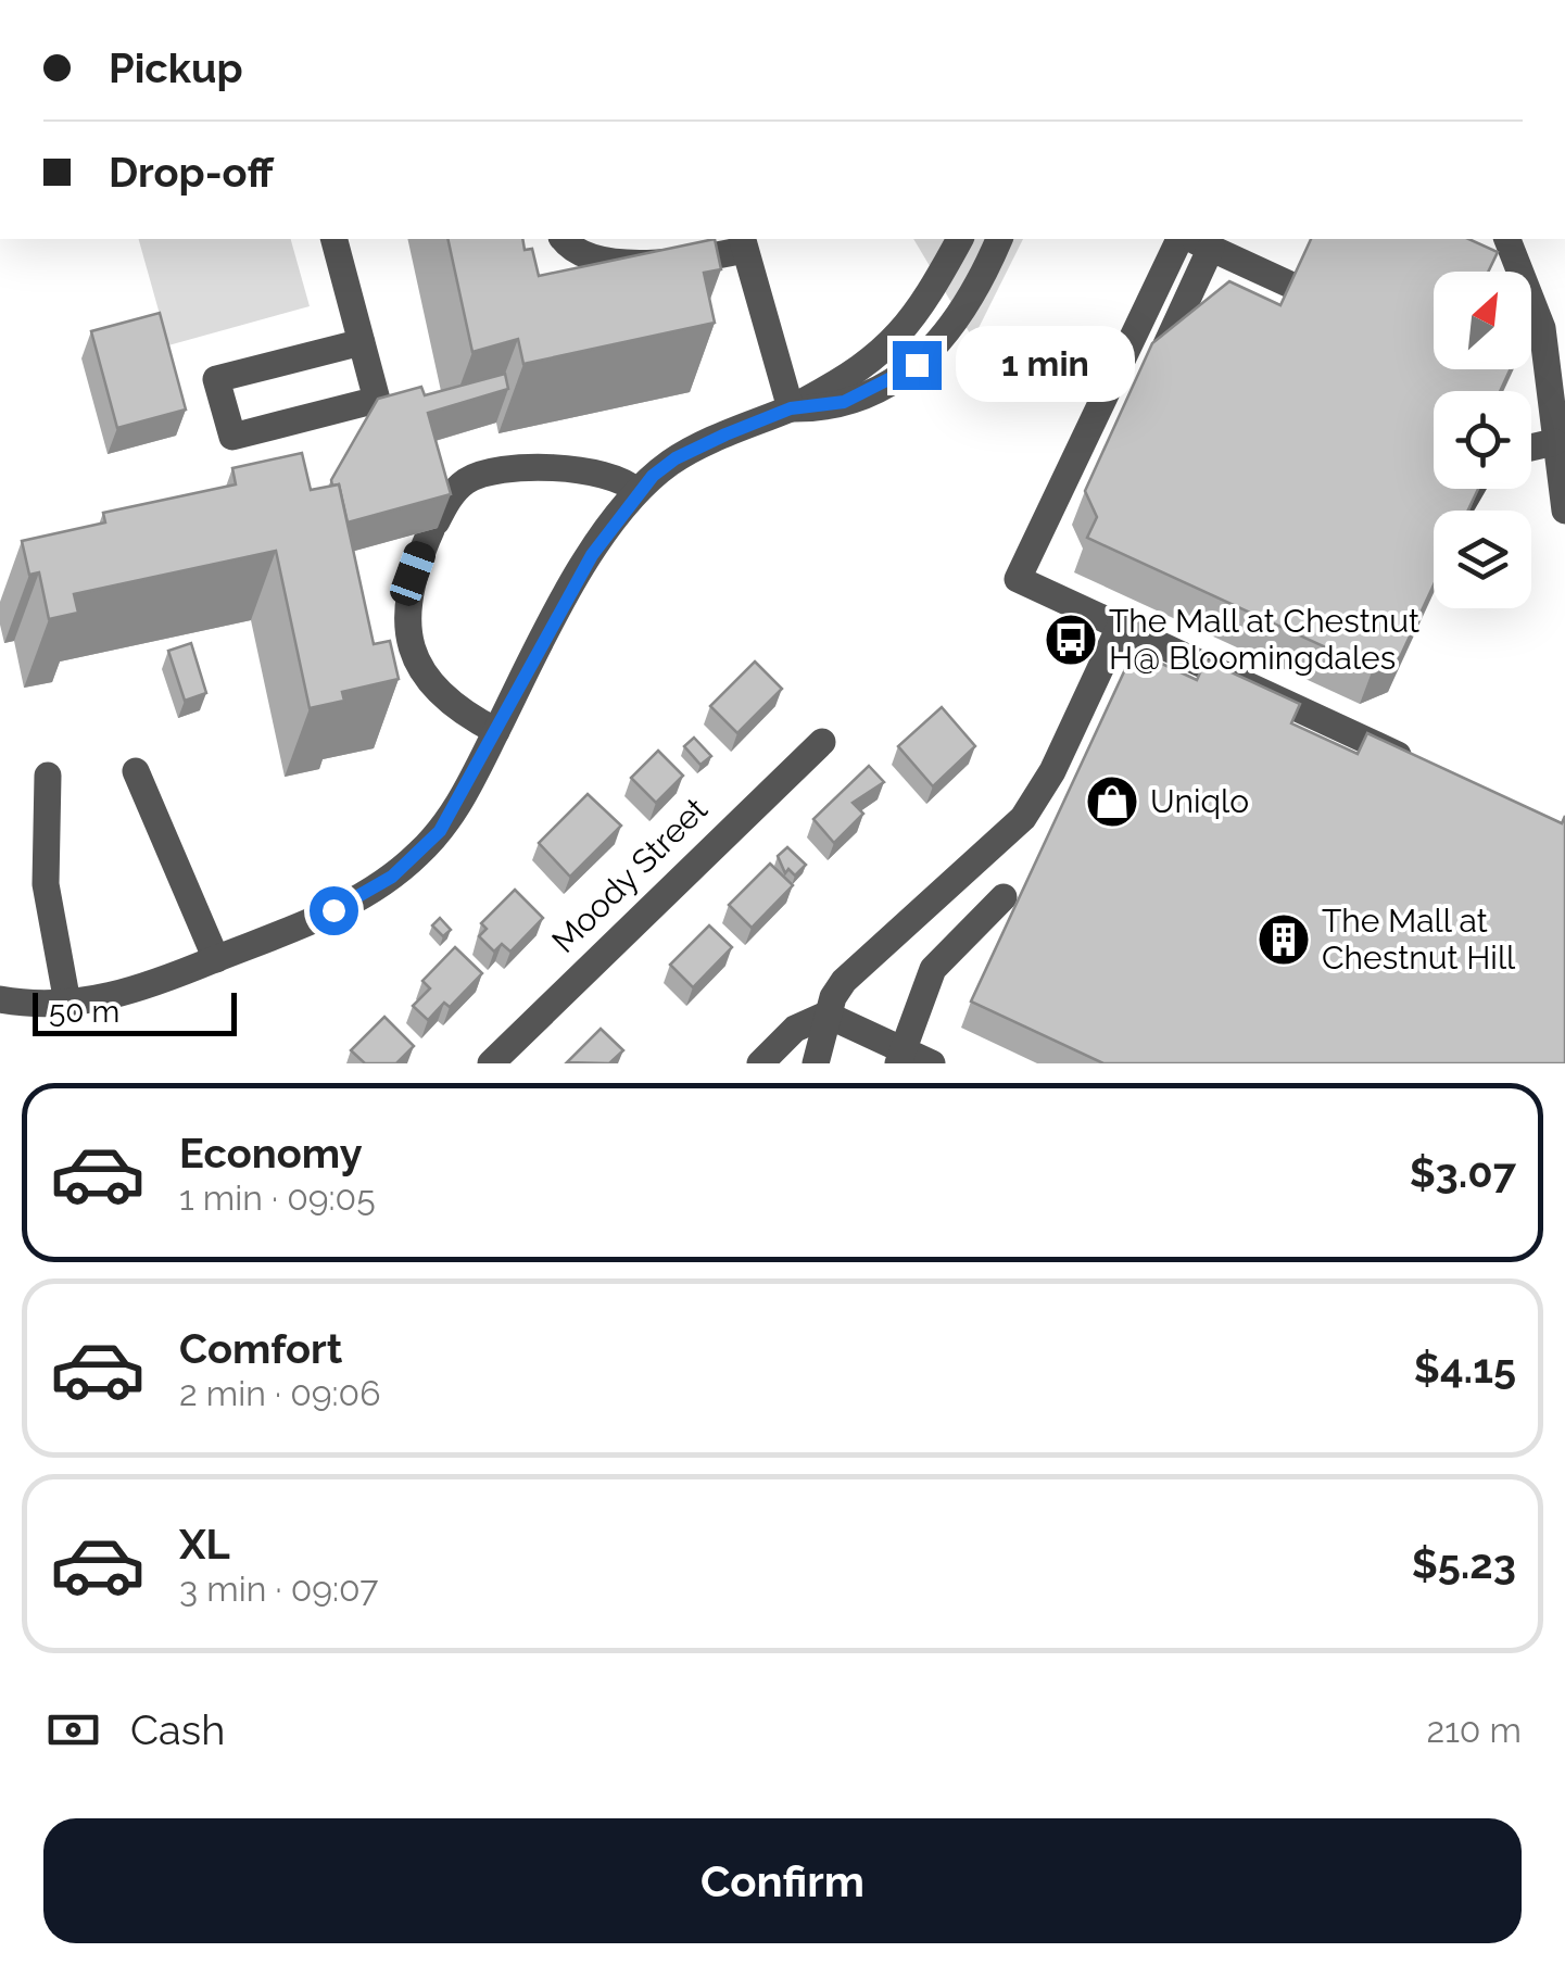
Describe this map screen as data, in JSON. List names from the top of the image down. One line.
{"streets":{"street":["Moody Street"]},"places":{"bus stop":["The Mall at Chestnut H@ Bloomingdales"],"shop":["Uniqlo"],"building":["The Mall at Chestnut Hill"]},"scale_bar":"50 m","north":"top right","page":{"banner":["Pickup","Drop-off"],"bubble":"1 min","scale":"50 m","list":[{"name":"Economy","note":"1 min · 09:05","value":"$3.07"},{"name":"Comfort","note":"2 min · 09:06","value":"$4.15"},{"name":"XL","note":"3 min · 09:07","value":"$5.23"}],"pay":["Cash","210 m"],"buttons":"Confirm"}}
